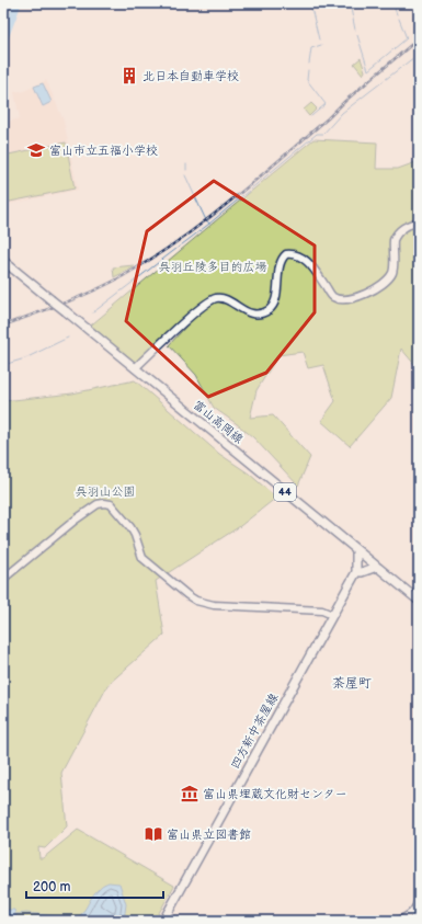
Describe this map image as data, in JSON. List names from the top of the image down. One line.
{"streets":{"main road":["富山高岡線","44","四方新中茶屋線"]},"crossings":[["富山高岡線","四方新中茶屋線"]],"districts":["茶屋町"],"parks":["呉羽丘陵多目的広場","呉羽山公園"],"places":{"building":["北日本自動車学校"],"school or university":["富山市立五福小学校"],"museum":["富山県埋蔵文化財センター"],"library":["富山県立図書館"]},"scale_bar":"200 m"}
